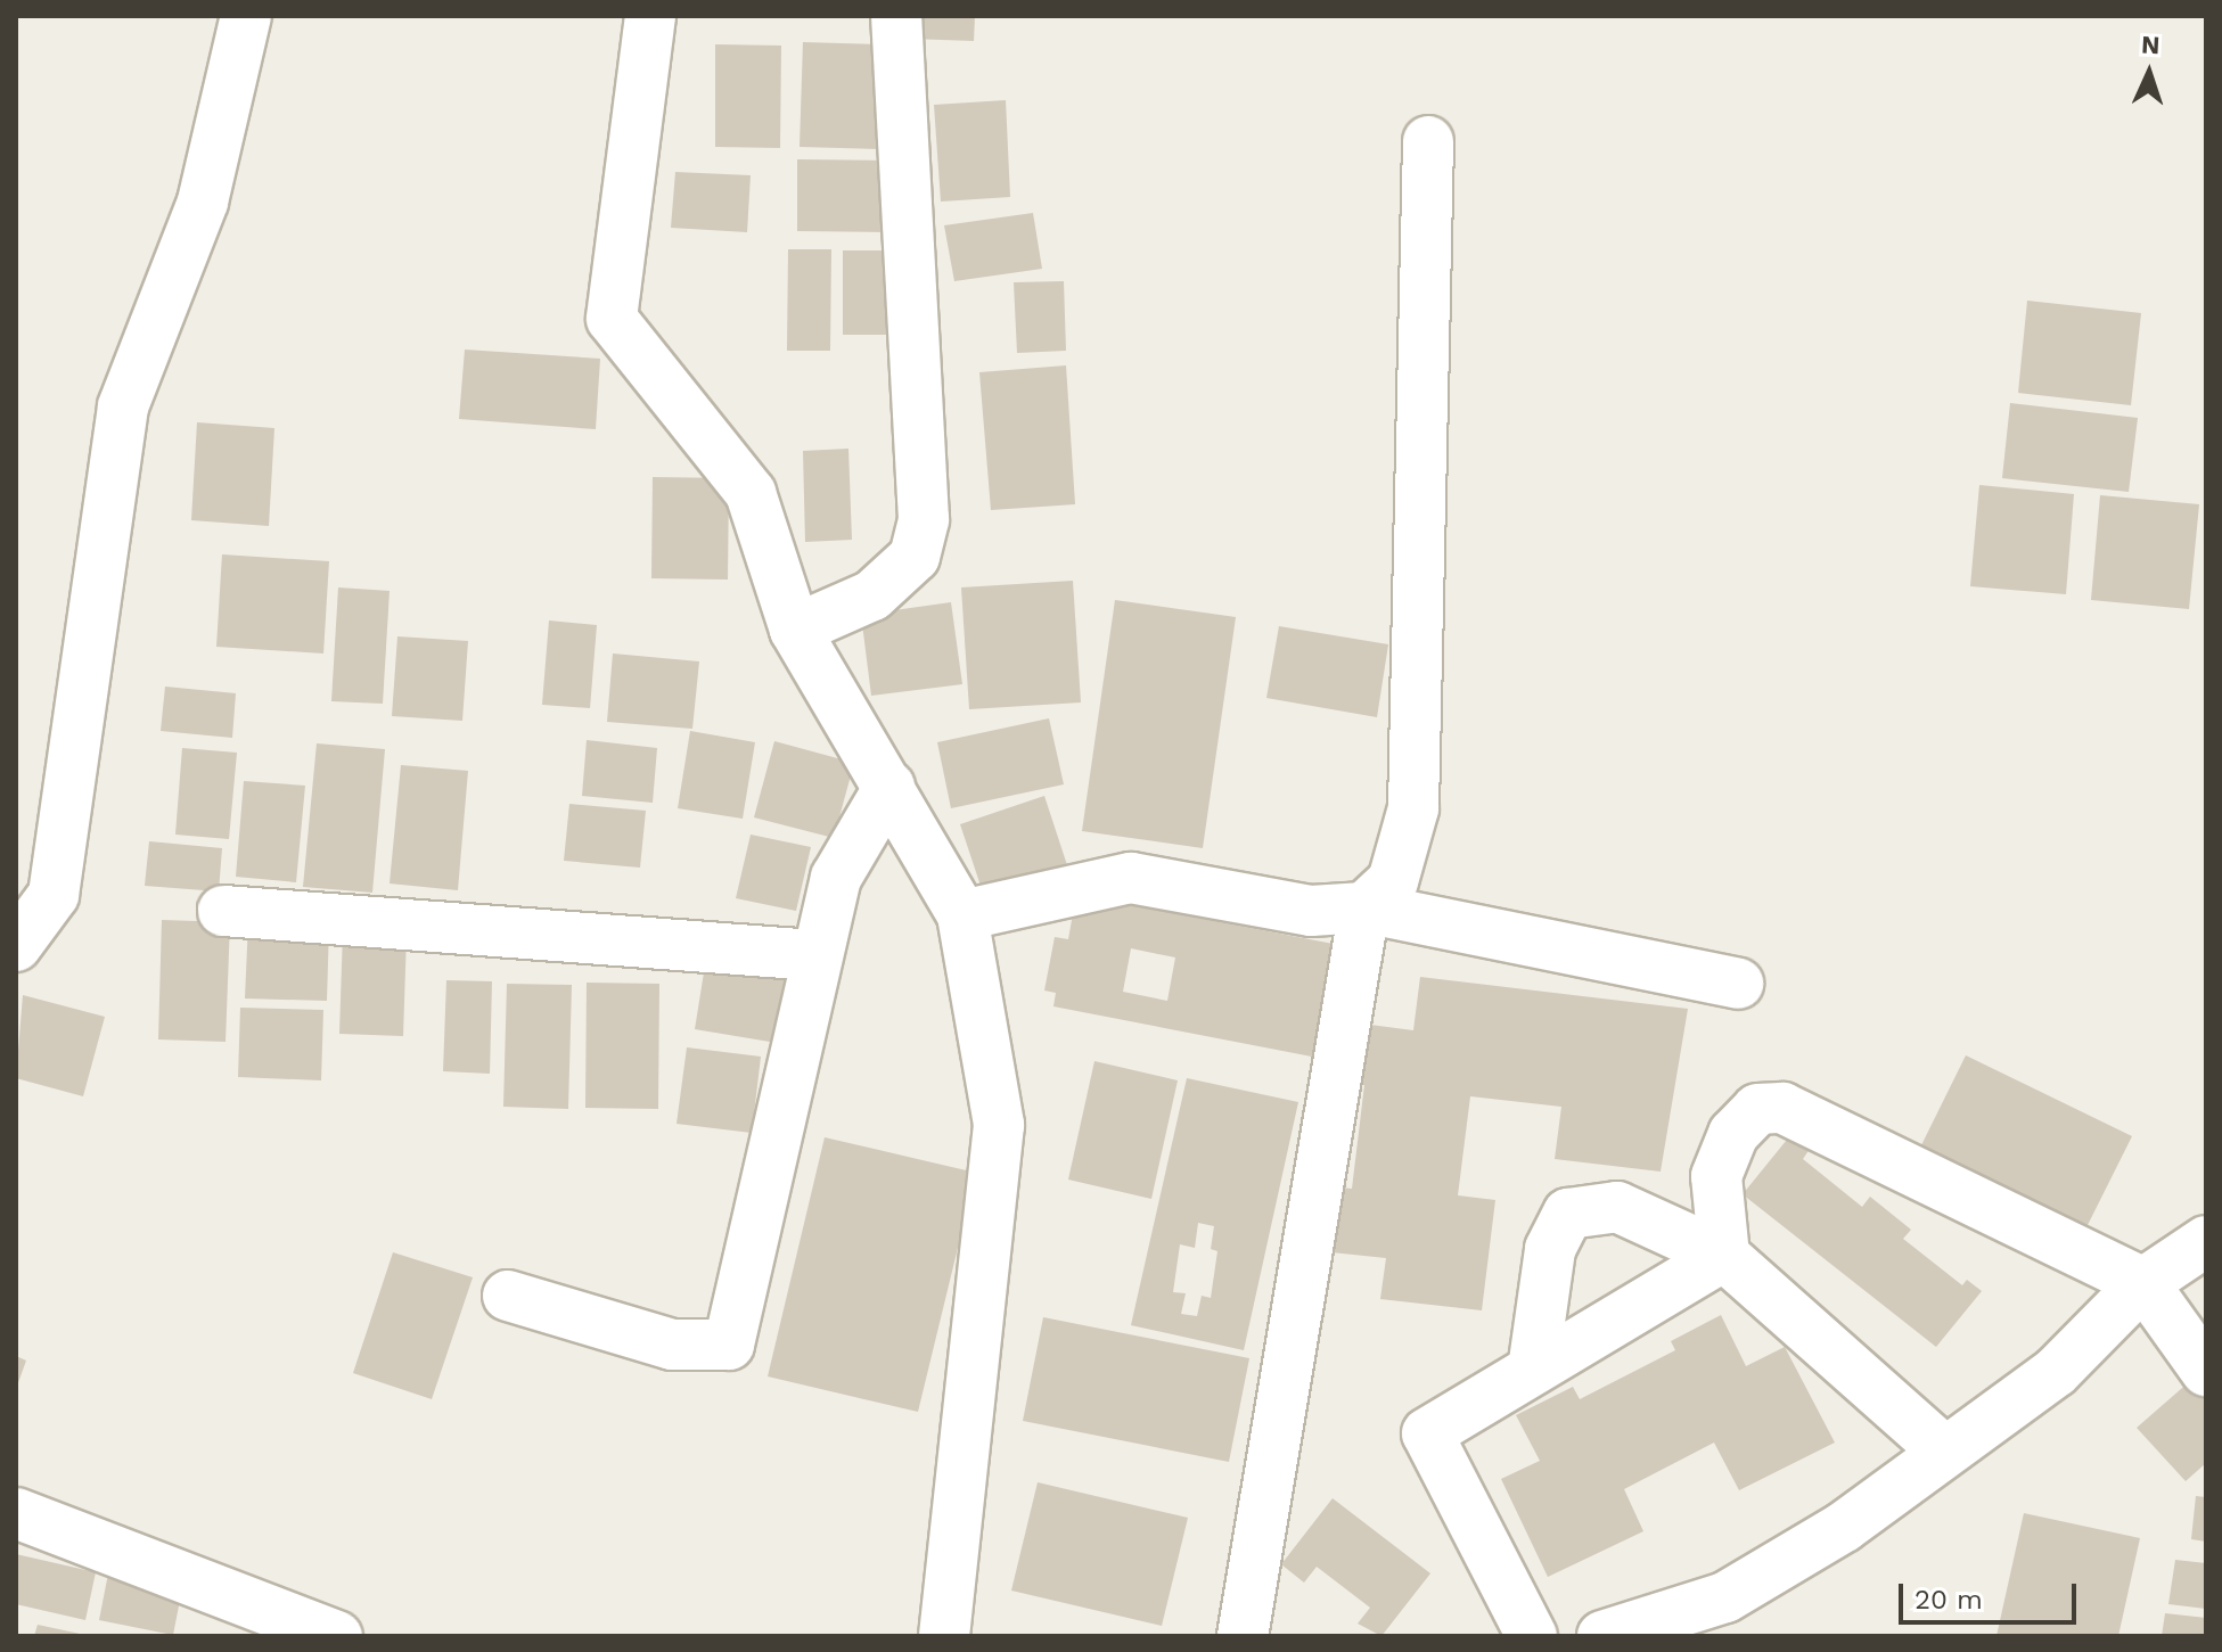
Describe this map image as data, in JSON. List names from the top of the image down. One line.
{"scale_bar":"20 m","north":"top"}
